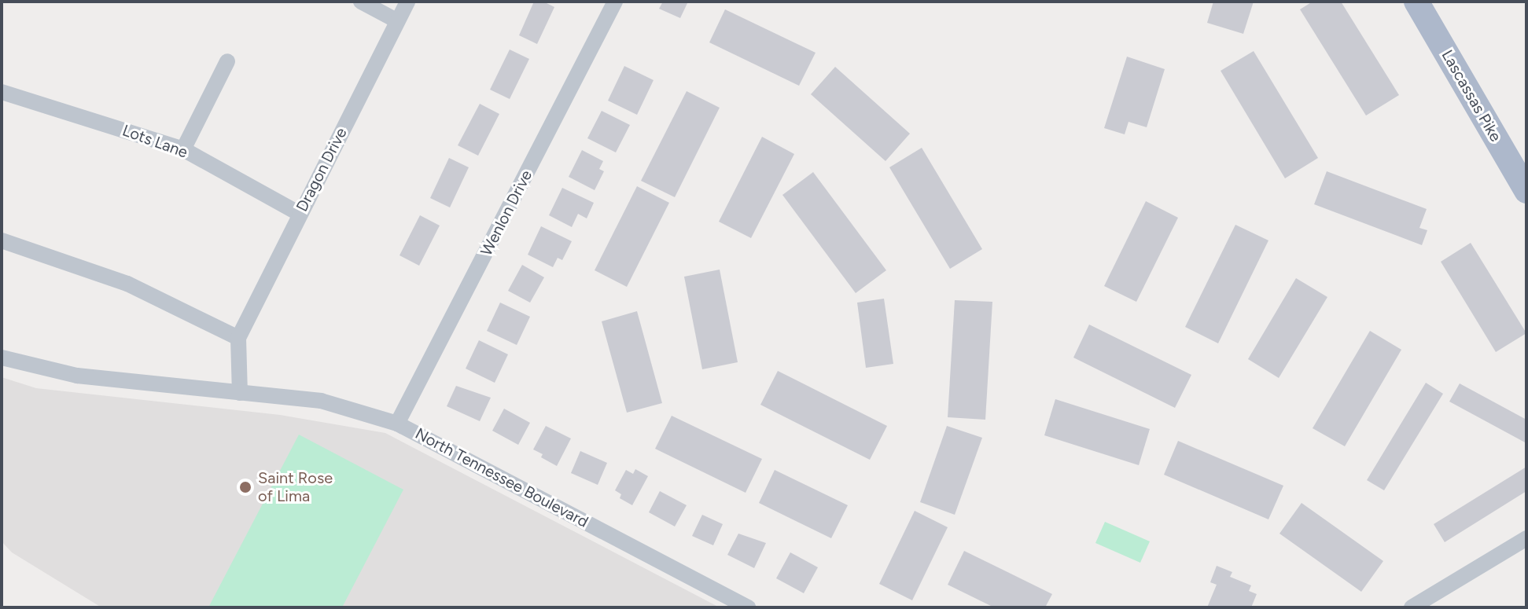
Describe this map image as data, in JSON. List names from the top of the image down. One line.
{"streets":{"main road":["Lascassas Pike"],"street":["Lots Lane","Dragon Drive","Wenlon Drive","North Tennessee Boulevard"]},"crossings":[["Lots Lane","Dragon Drive"],["Wenlon Drive","North Tennessee Boulevard"]],"places":["Saint Rose of Lima"]}
